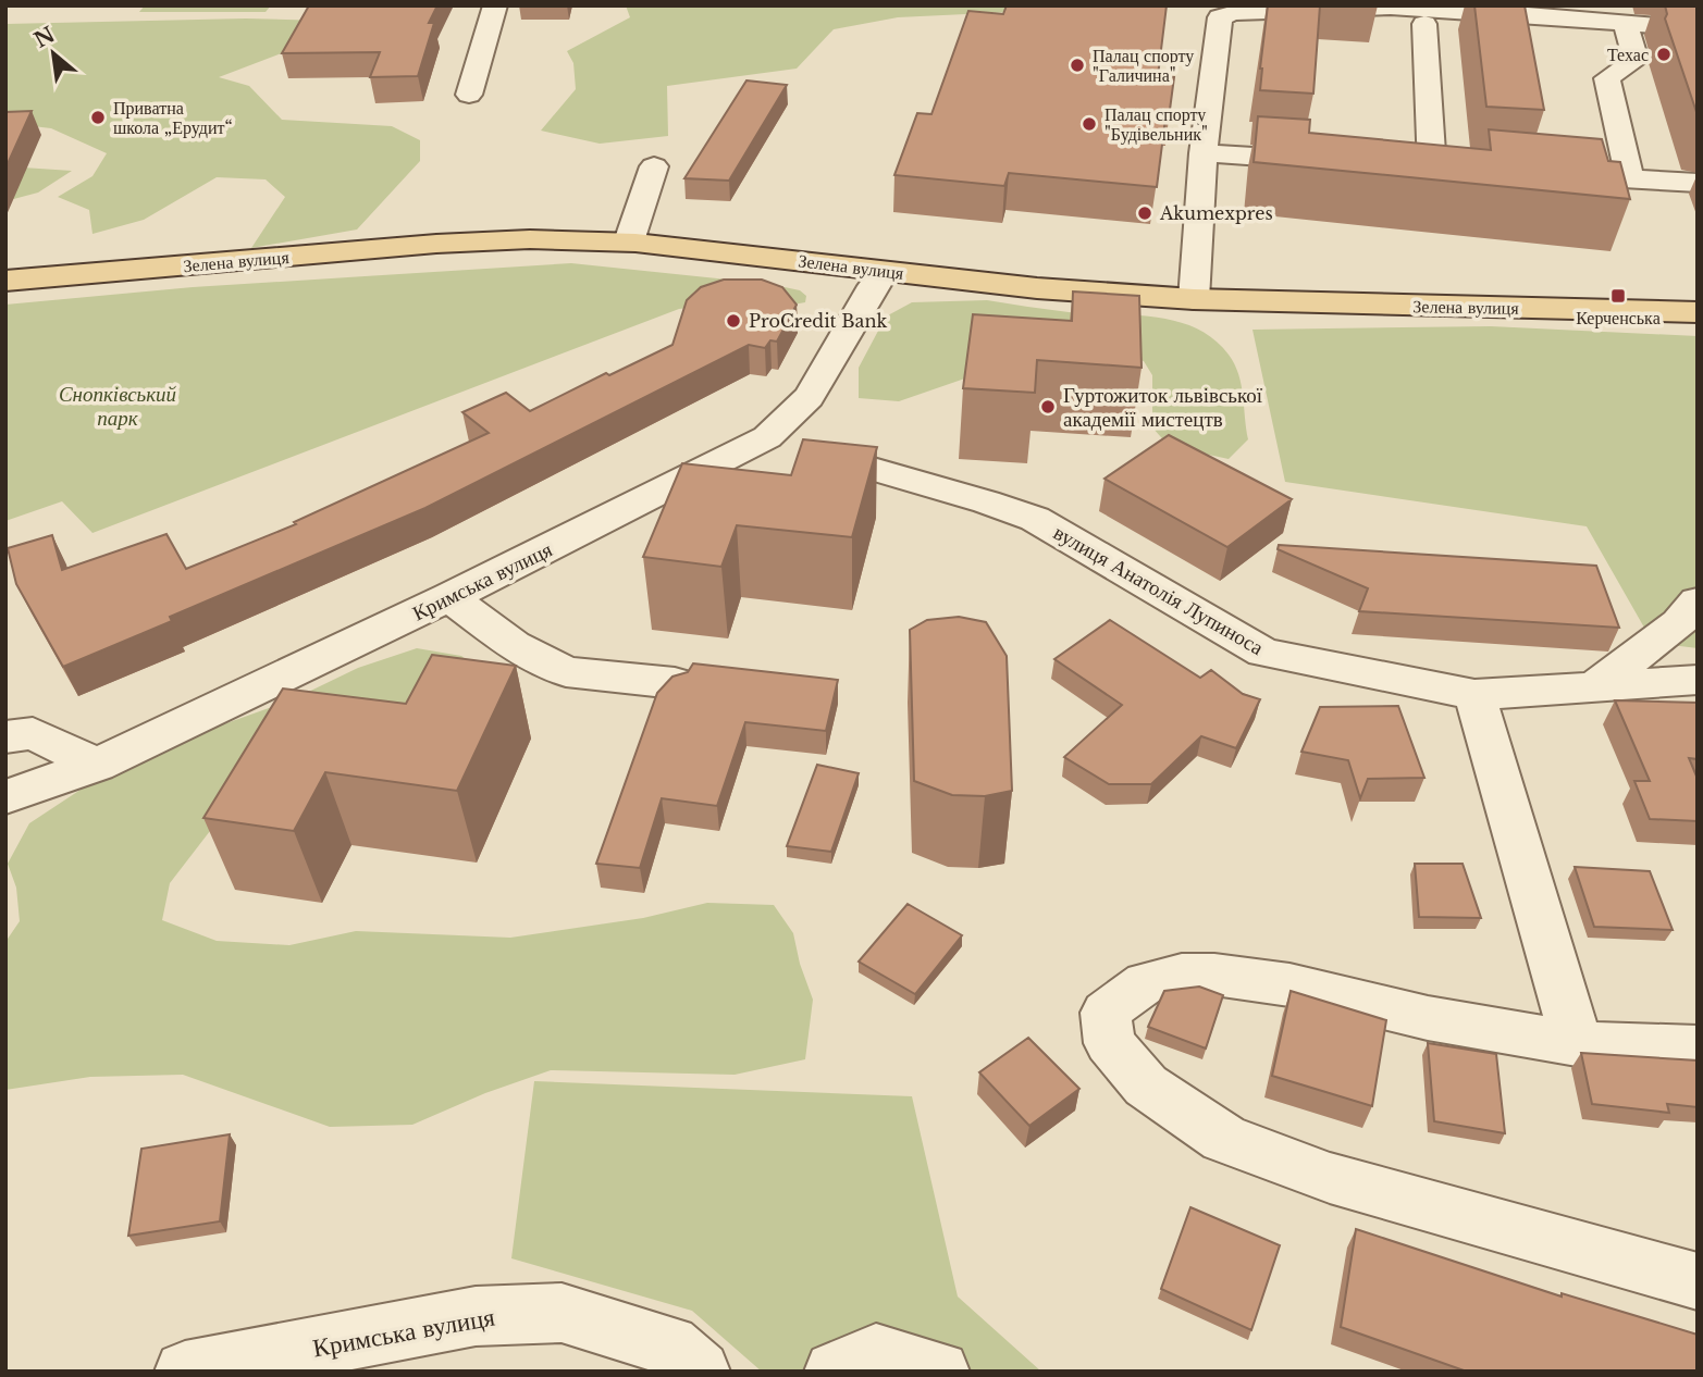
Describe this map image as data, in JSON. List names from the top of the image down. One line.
{"streets":{"main road":["Зелена вулиця"],"street":["Кримська вулиця","вулиця Анатолія Лупиноса"]},"crossings":[["Зелена вулиця","Кримська вулиця"],["Кримська вулиця","вулиця Анатолія Лупиноса"]],"parks":["Снопківський парк"],"places":{"other":["Техас","Палац спорту \"Галичина\"","Приватна школа „Ерудит“","Палац спорту \"Будівельник\"","Akumexpres","ProCredit Bank","Гуртожиток львівської академії мистецтв"],"transit":["Керченська"]},"north":"top left"}
